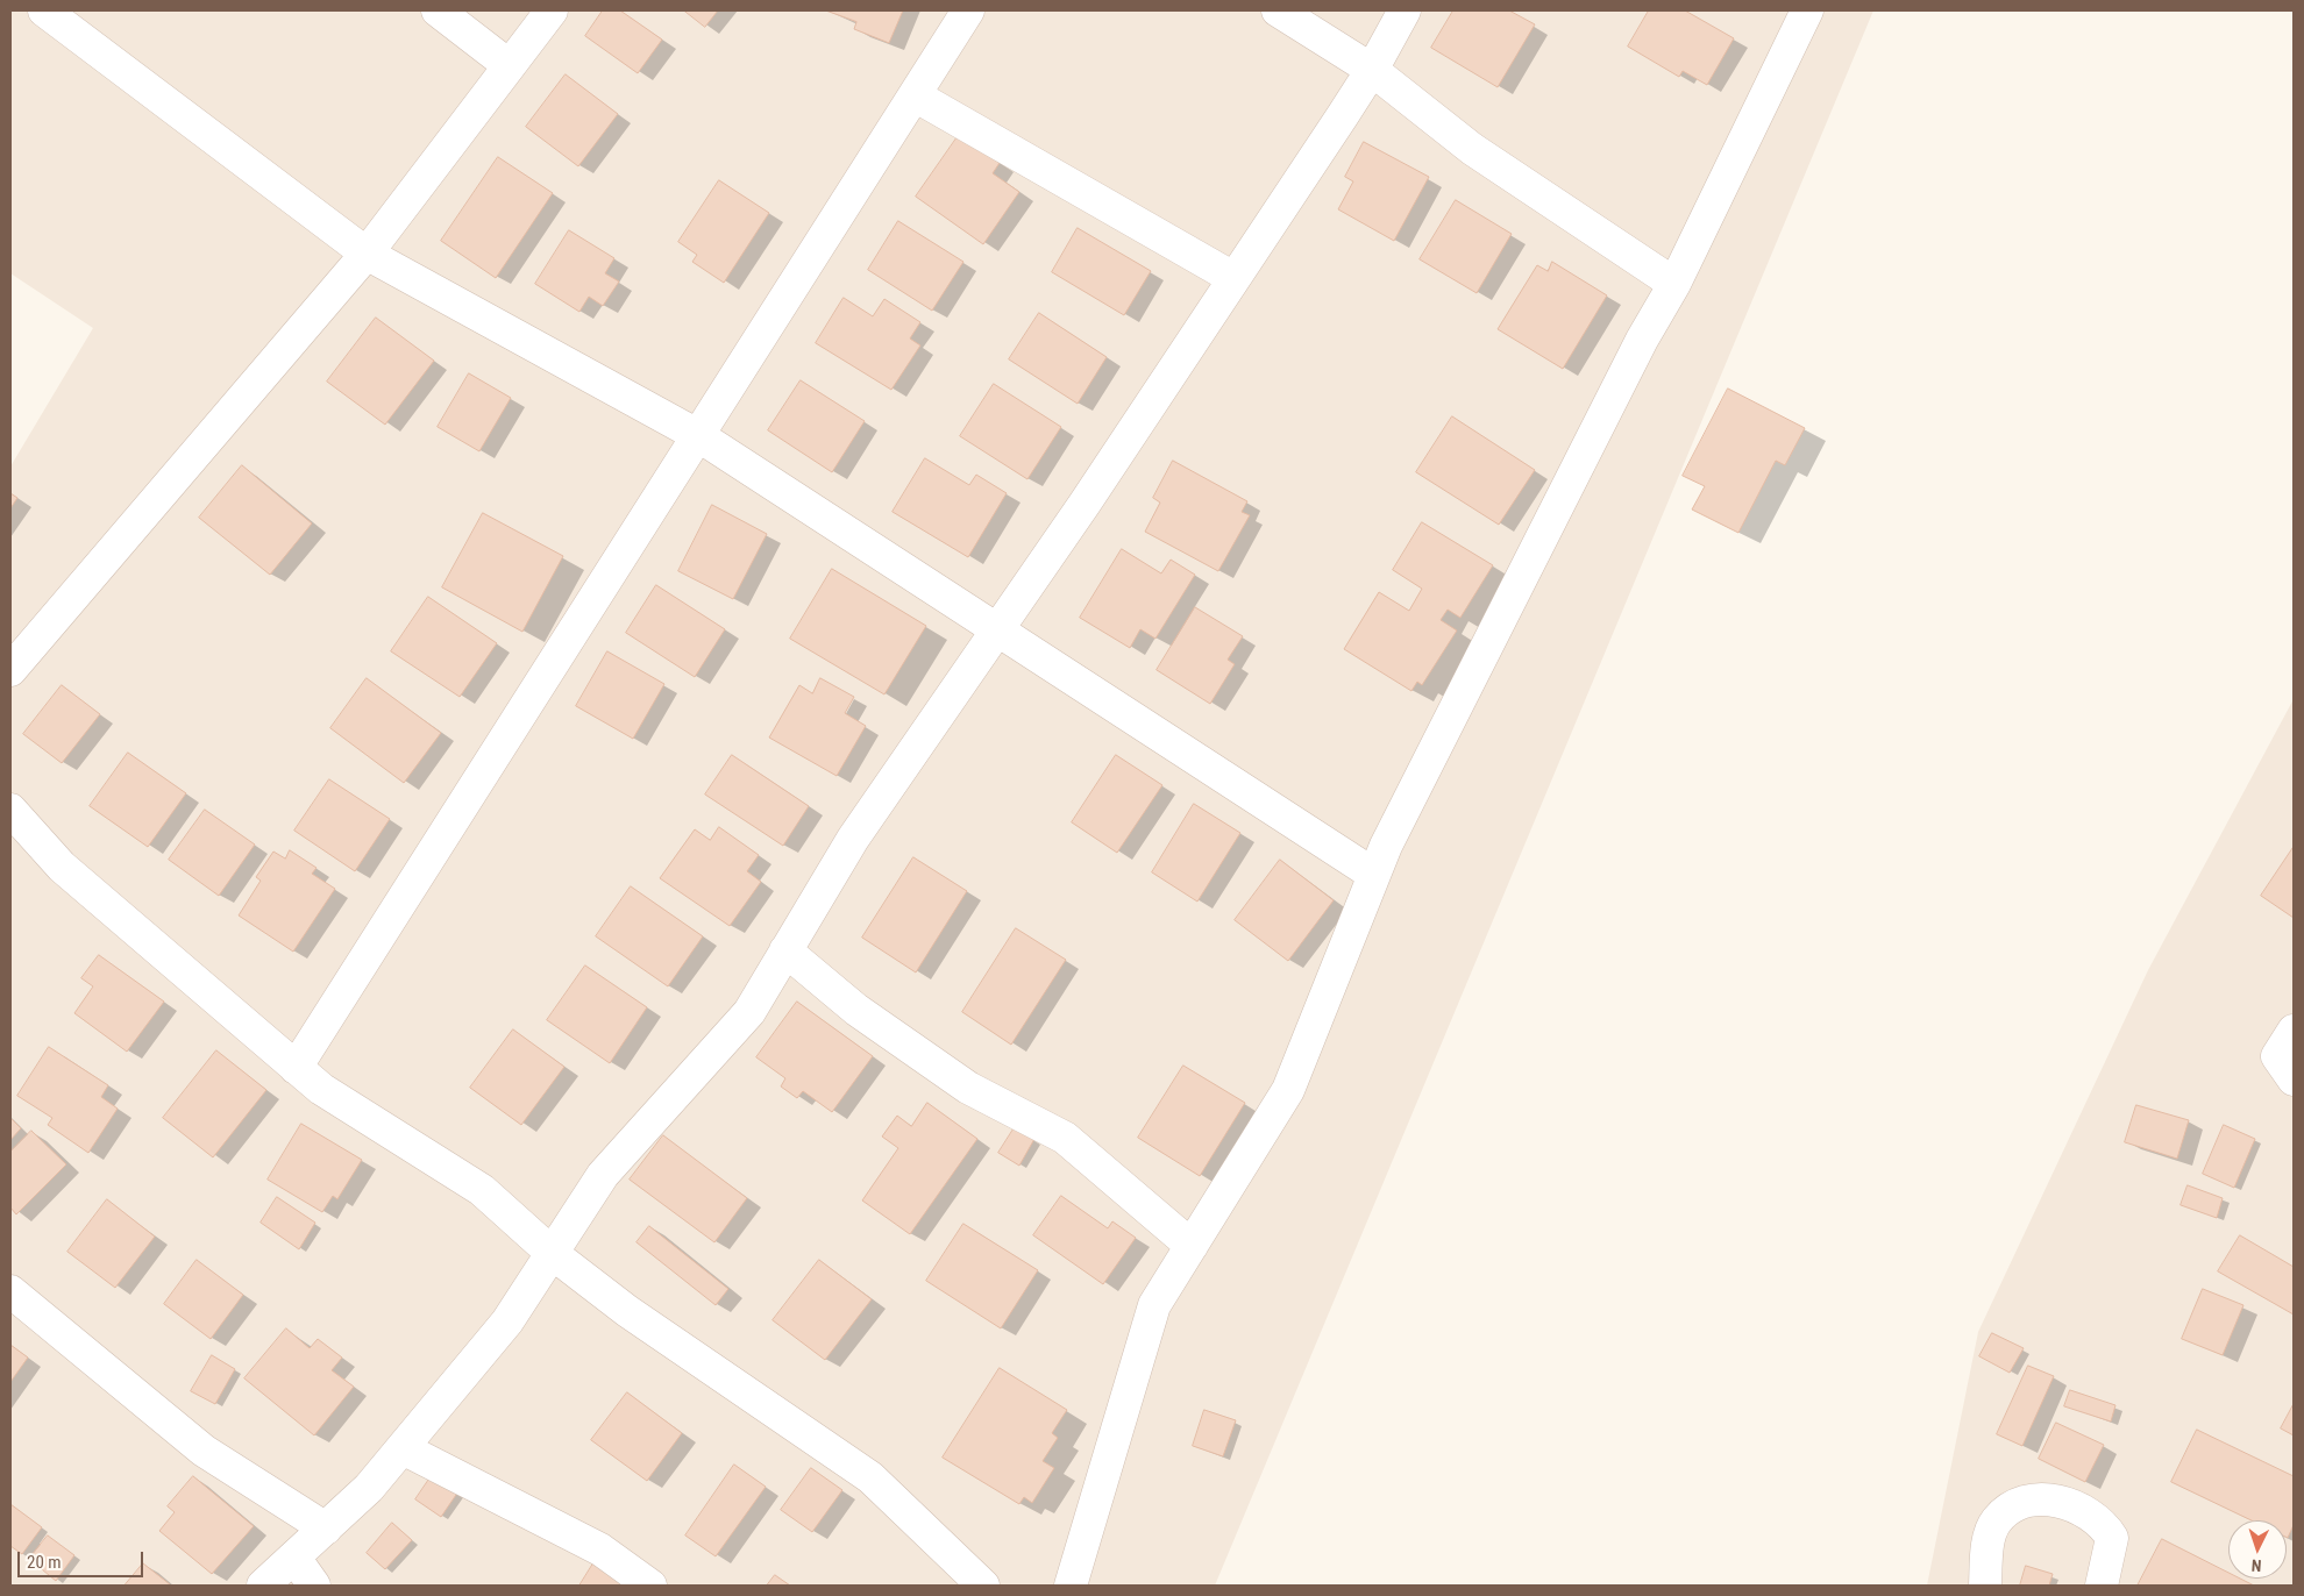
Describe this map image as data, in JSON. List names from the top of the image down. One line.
{"scale_bar":"20 m","north":"bottom"}
